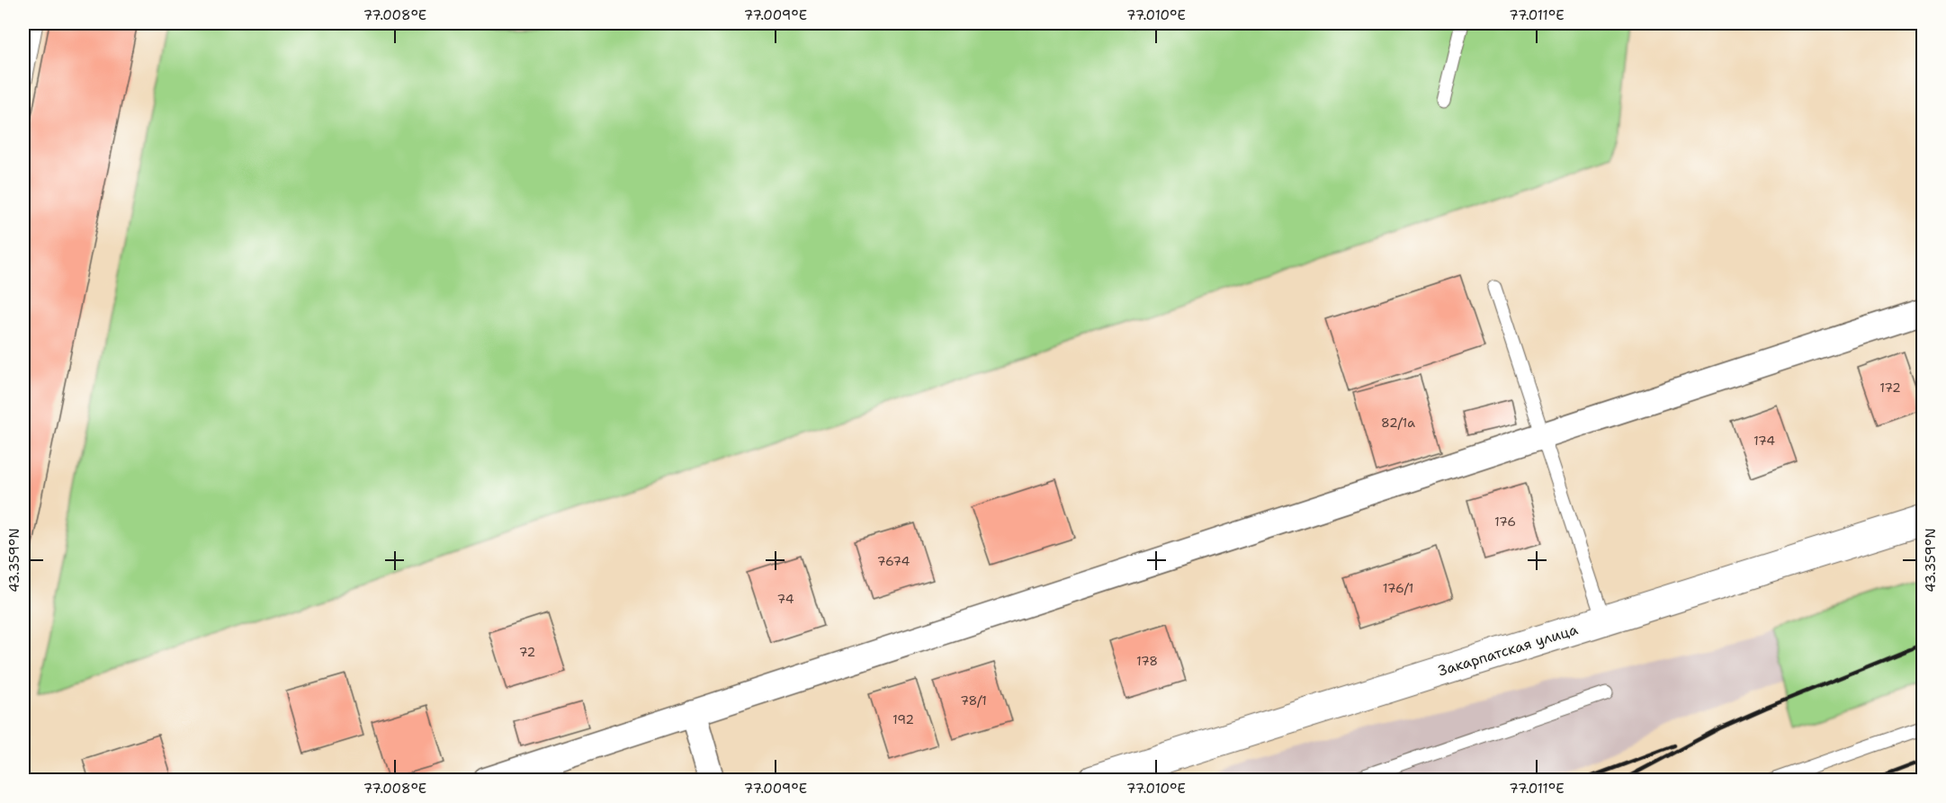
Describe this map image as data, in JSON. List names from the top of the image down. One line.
{"streets":{"street":["Закарпатская улица"]},"house_numbers":["172","82/1а","174","176","7674","176/1","74","72","178","78/1","192"],"coordinates":["77.008°E","77.009°E","77.010°E","77.011°E","43.359°N"]}
